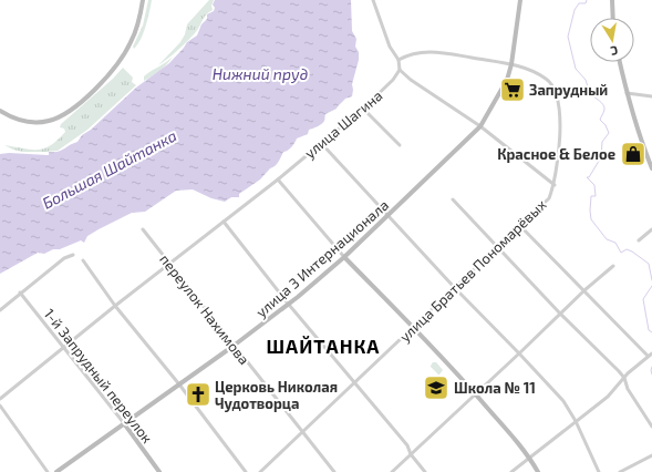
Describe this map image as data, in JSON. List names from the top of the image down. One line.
{"streets":{"street":["улица Шагина","улица 3 Интернационала","улица Братьев Пономарёвых","переулок Нахимова","1-й Запрудный переулок"]},"crossings":[["улица Шагина","переулок Нахимова"],["улица Шагина","1-й Запрудный переулок"],["улица 3 Интернационала","улица Братьев Пономарёвых"],["улица 3 Интернационала","переулок Нахимова"],["улица 3 Интернационала","1-й Запрудный переулок"],["улица Братьев Пономарёвых","переулок Нахимова"]],"districts":["ШАЙТАНКА"],"water":["Нижний пруд","Большая Шайтанка"],"places":{"supermarket":["Запрудный"],"shop":["Красное & Белое"],"school or university":["Школа № 11"],"church":["Церковь Николая Чудотворца"]},"north":"bottom"}
